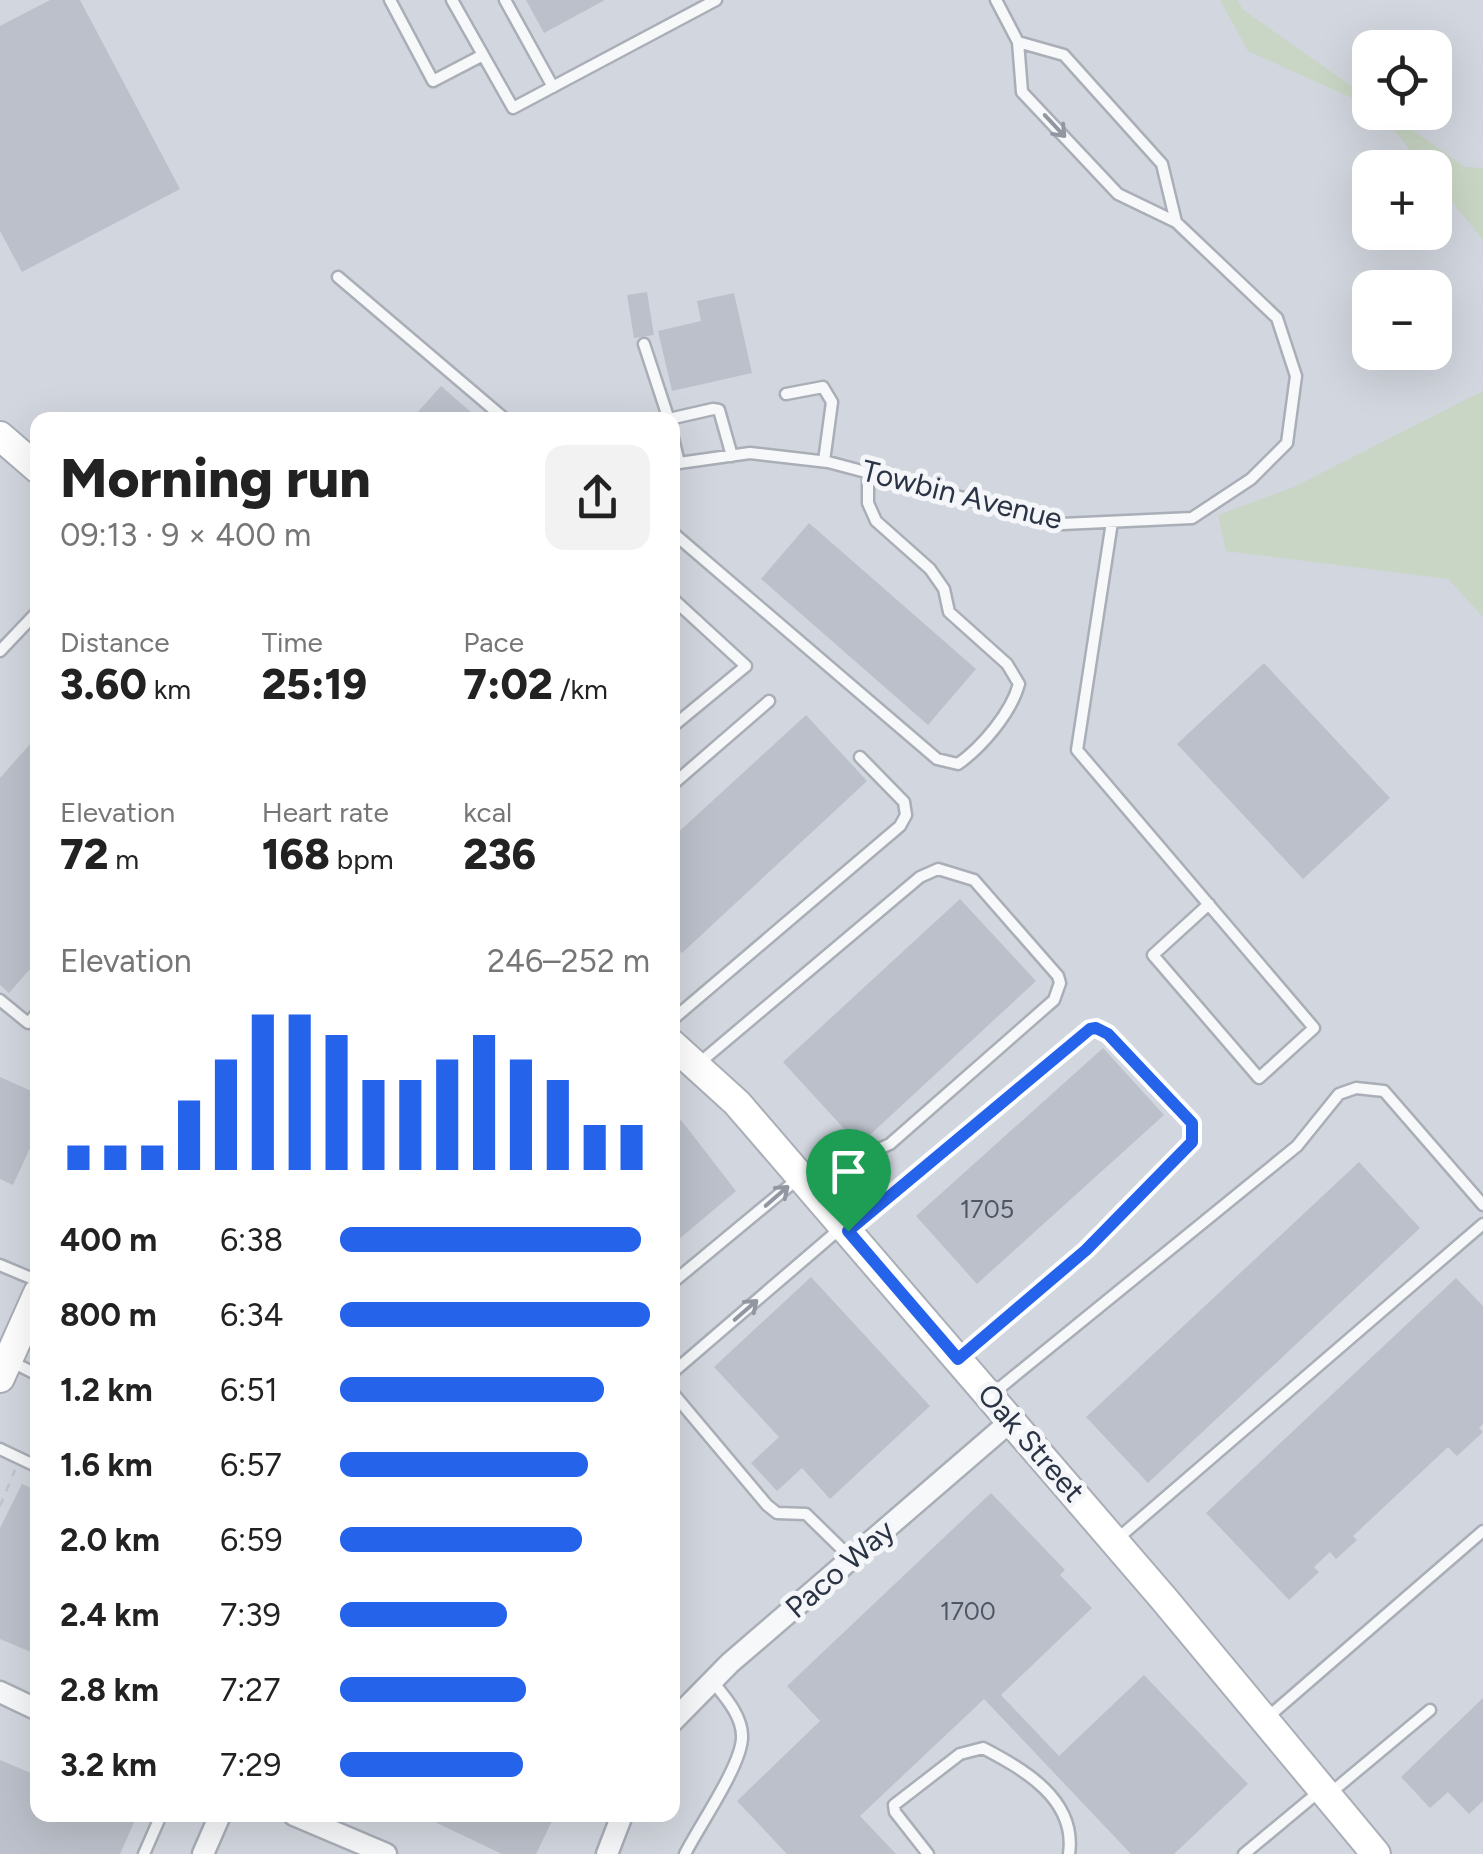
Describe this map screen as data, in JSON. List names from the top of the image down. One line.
{"streets":{"street":["Oak Street","Paco Way"],"lane":["Towbin Avenue"]},"crossings":[["Oak Street","Paco Way"]],"house_numbers":["1705","1700"],"page":{"map_buttons":["+","−"],"heading":["Morning run","09:13 · 9 × 400 m"],"stats":[["Distance","3.60 km"],["Time","25:19"],["Pace","7:02 /km"],["Elevation","72 m"],["Heart rate","168 bpm"],["kcal","236"]],"chart":["Elevation","246–252 m"],"list":[{"name":"400 m","note":"6:38"},{"name":"800 m","note":"6:34"},{"name":"1.2 km","note":"6:51"},{"name":"1.6 km","note":"6:57"},{"name":"2.0 km","note":"6:59"},{"name":"2.4 km","note":"7:39"},{"name":"2.8 km","note":"7:27"},{"name":"3.2 km","note":"7:29"}]}}
